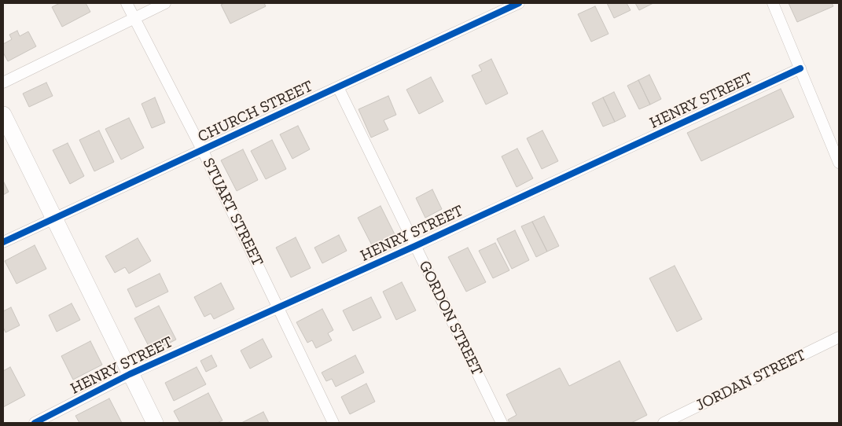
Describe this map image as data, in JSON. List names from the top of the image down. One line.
{"streets":{"street":["HENRY STREET","CHURCH STREET","STUART STREET","GORDON STREET","JORDAN STREET"]},"crossings":[["HENRY STREET","STUART STREET"],["HENRY STREET","GORDON STREET"],["CHURCH STREET","STUART STREET"],["CHURCH STREET","GORDON STREET"]]}
